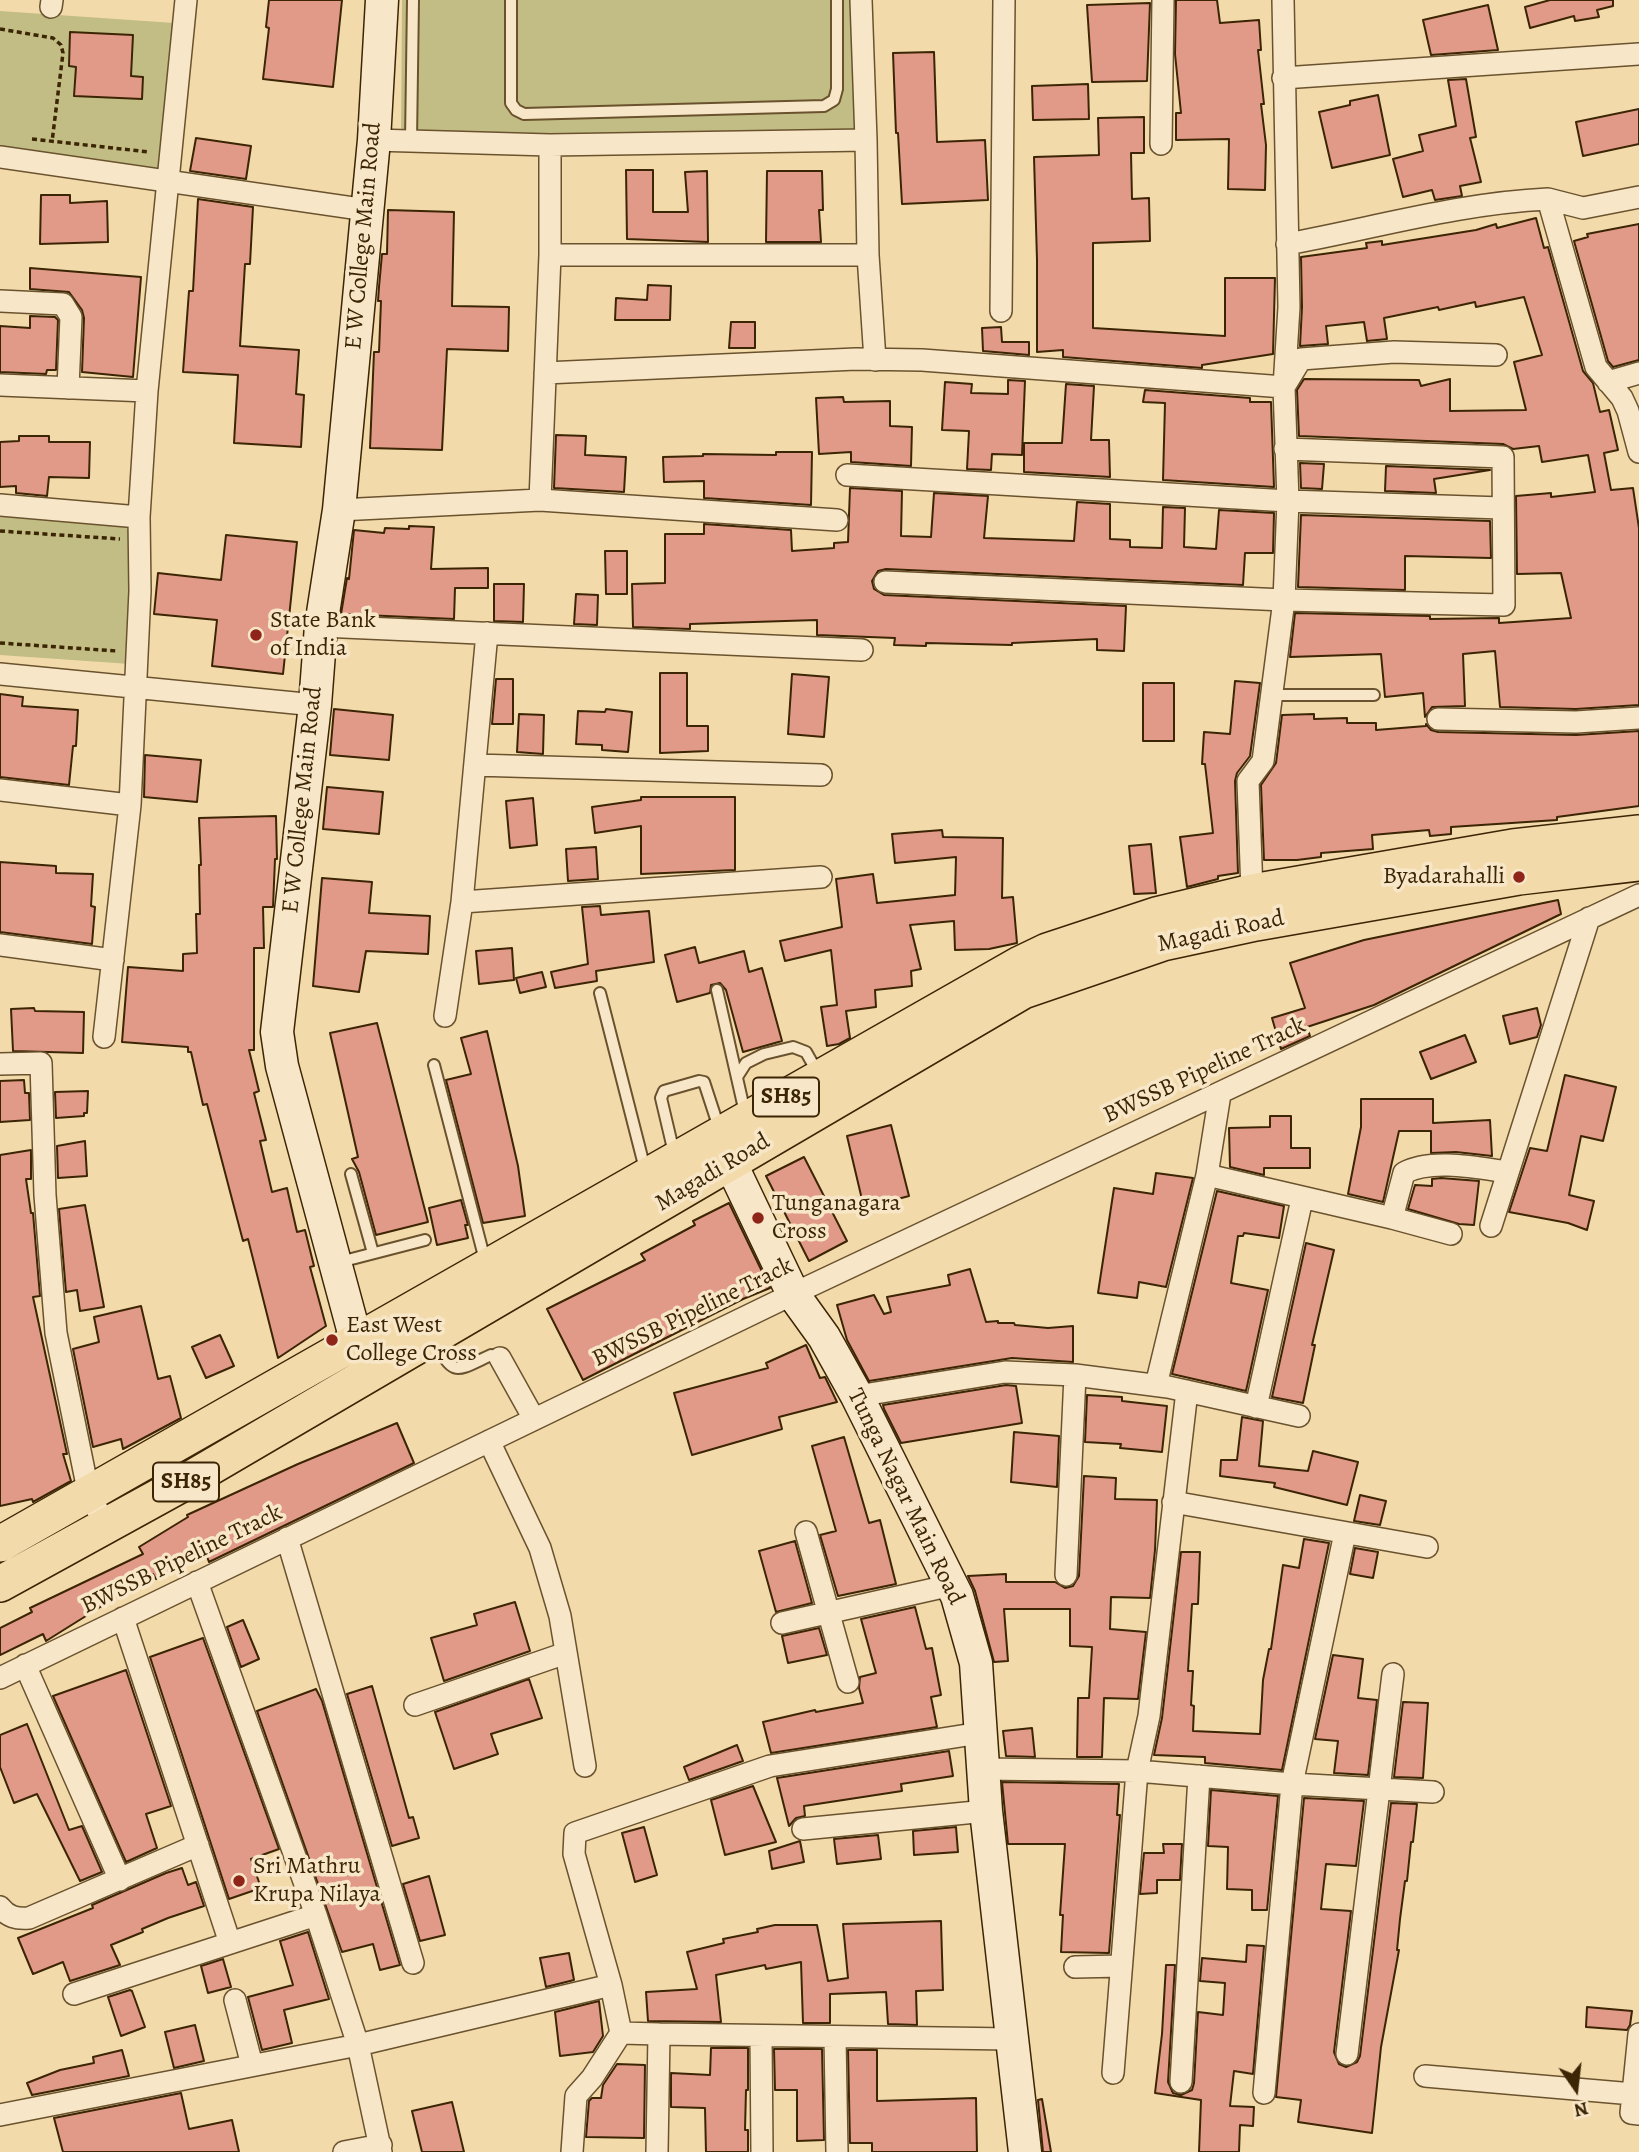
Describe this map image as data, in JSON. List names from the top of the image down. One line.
{"streets":{"main road":["Magadi Road","SH85"],"street":["E W College Main Road","BWSSB Pipeline Track","Tunga Nagar Main Road"]},"crossings":[["E W College Main Road","Magadi Road"],["Magadi Road","Tunga Nagar Main Road"],["BWSSB Pipeline Track","Tunga Nagar Main Road"]],"places":["State Bank of India","Byadarahalli","Tunganagara Cross","East West College Cross","Sri Mathru Krupa Nilaya"],"north":"bottom"}
